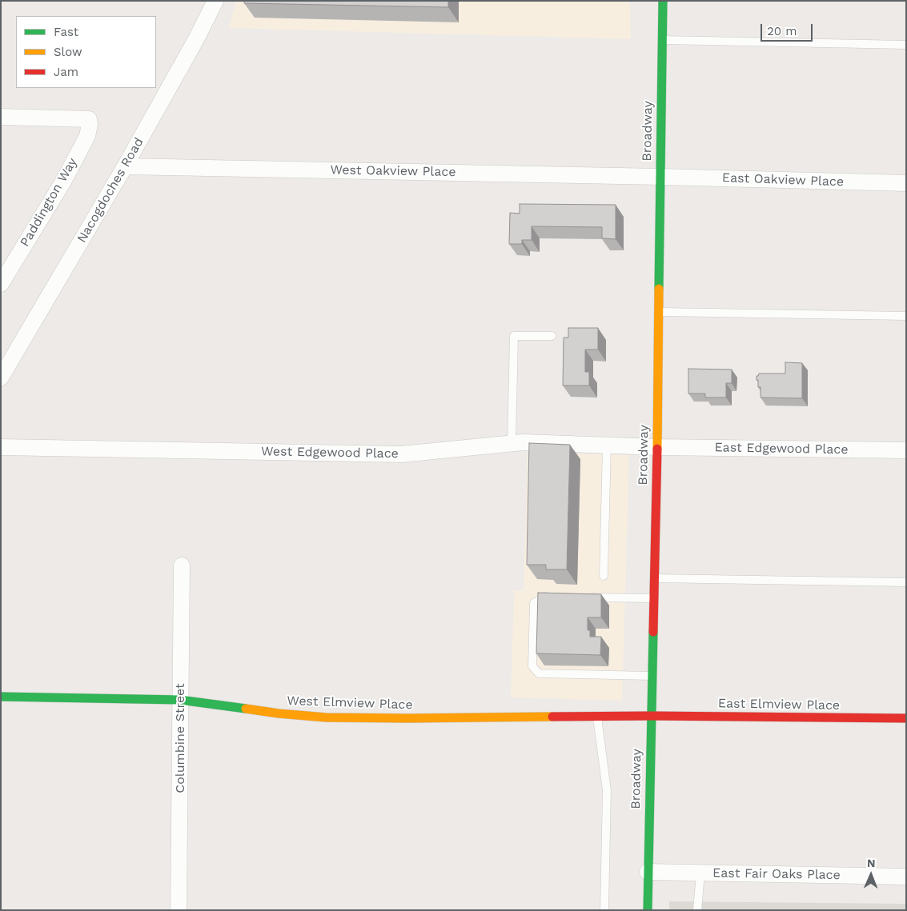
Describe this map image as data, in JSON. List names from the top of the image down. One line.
{"streets":{"main road":["Broadway","West Elmview Place","East Elmview Place"],"street":["West Oakview Place","East Oakview Place","Nacogdoches Road","Paddington Way","East Edgewood Place","West Edgewood Place","Columbine Street","East Fair Oaks Place"]},"crossings":[["Broadway","West Oakview Place"],["Broadway","East Oakview Place"],["Broadway","East Edgewood Place"],["Broadway","West Edgewood Place"],["Broadway","West Elmview Place"],["Broadway","East Elmview Place"],["Broadway","East Fair Oaks Place"],["West Oakview Place","East Oakview Place"],["West Oakview Place","Nacogdoches Road"],["East Edgewood Place","West Edgewood Place"],["West Elmview Place","East Elmview Place"],["West Elmview Place","Columbine Street"]],"legend":["Fast","Slow","Jam"],"scale_bar":"20 m","north":"top"}
